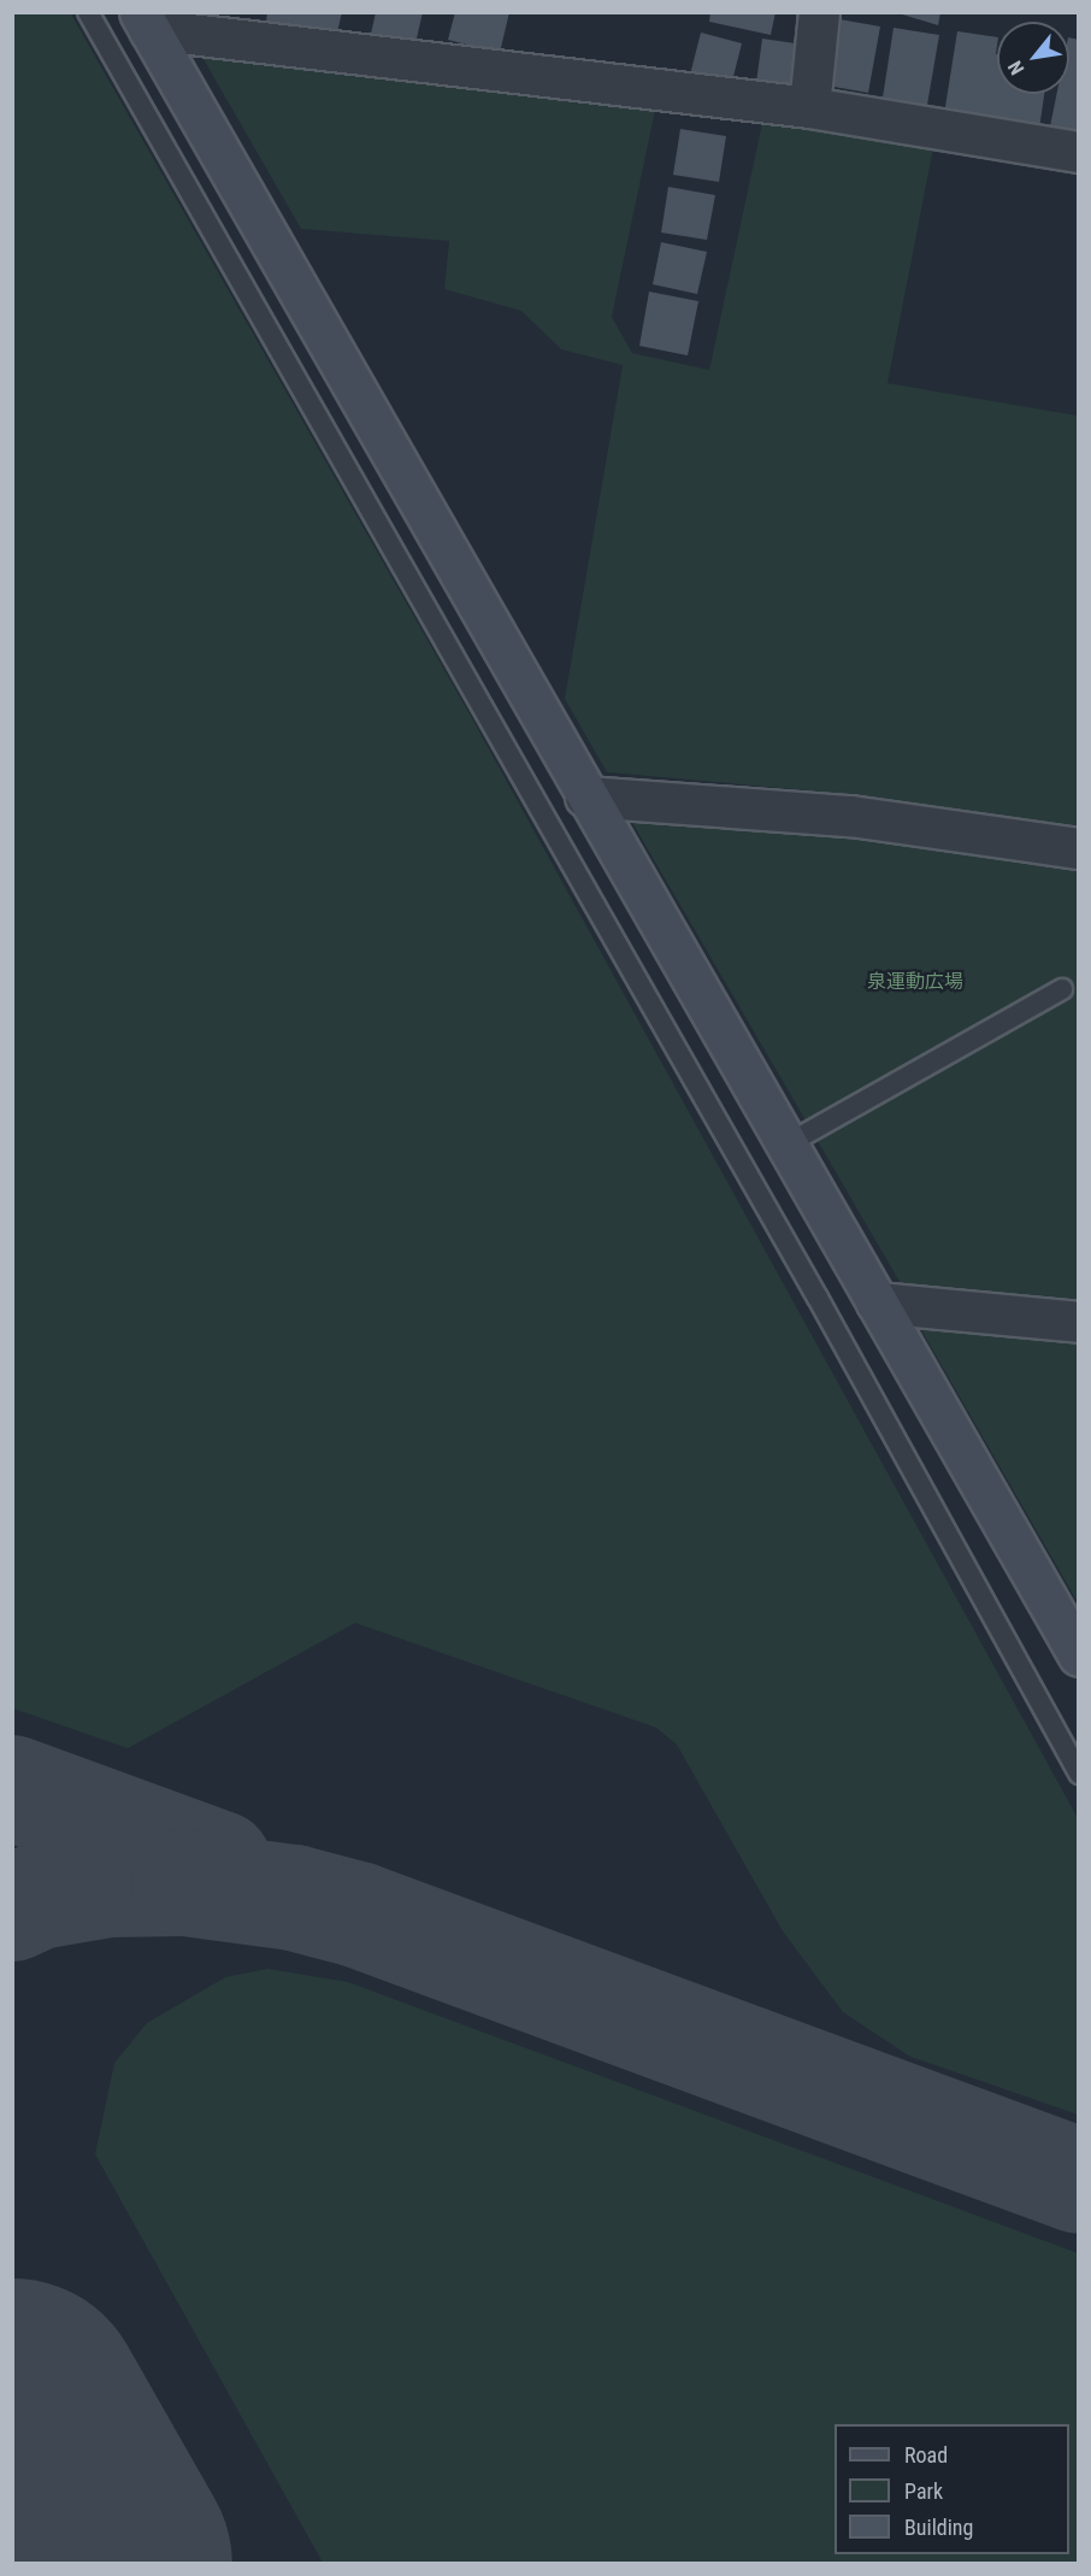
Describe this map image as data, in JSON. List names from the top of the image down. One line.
{"parks":["泉運動広場"],"legend":["Road","Park","Building"],"north":"bottom left"}
